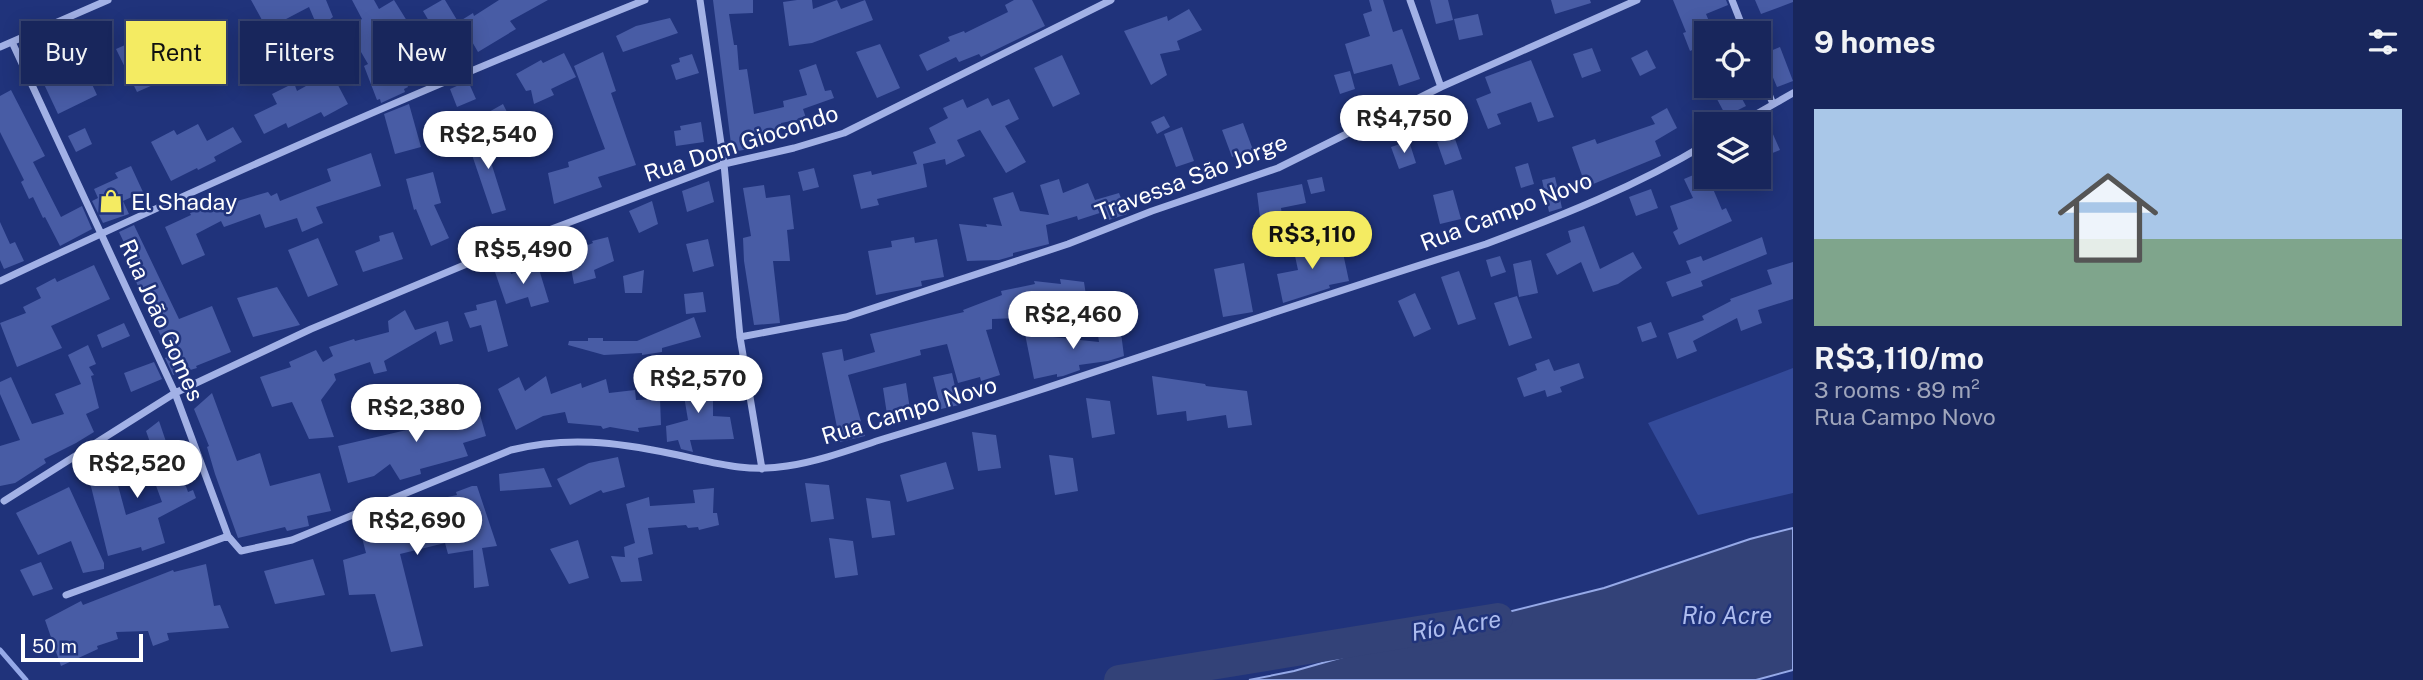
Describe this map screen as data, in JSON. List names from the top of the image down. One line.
{"streets":{"street":["Rua Dom Giocondo","Travessa São Jorge","Rua Campo Novo","Rua João Gomes"]},"crossings":[["Rua Dom Giocondo","Rua João Gomes"],["Rua Campo Novo","Rua João Gomes"]],"water":["Rio Acre","Río Acre"],"places":{"shop":["El Shaday"]},"scale_bar":"50 m","page":{"heading":"9 homes","chip":["Buy","Rent","Filters","New"],"list":[{"name":"R$3,110/mo","note":"3 rooms · 89 m² · Rua Campo Novo"}],"price":["R$4,750","R$2,540","R$3,110","R$5,490","R$2,460","R$2,570","R$2,380","R$2,520","R$2,690"],"scale":"50 m"}}
